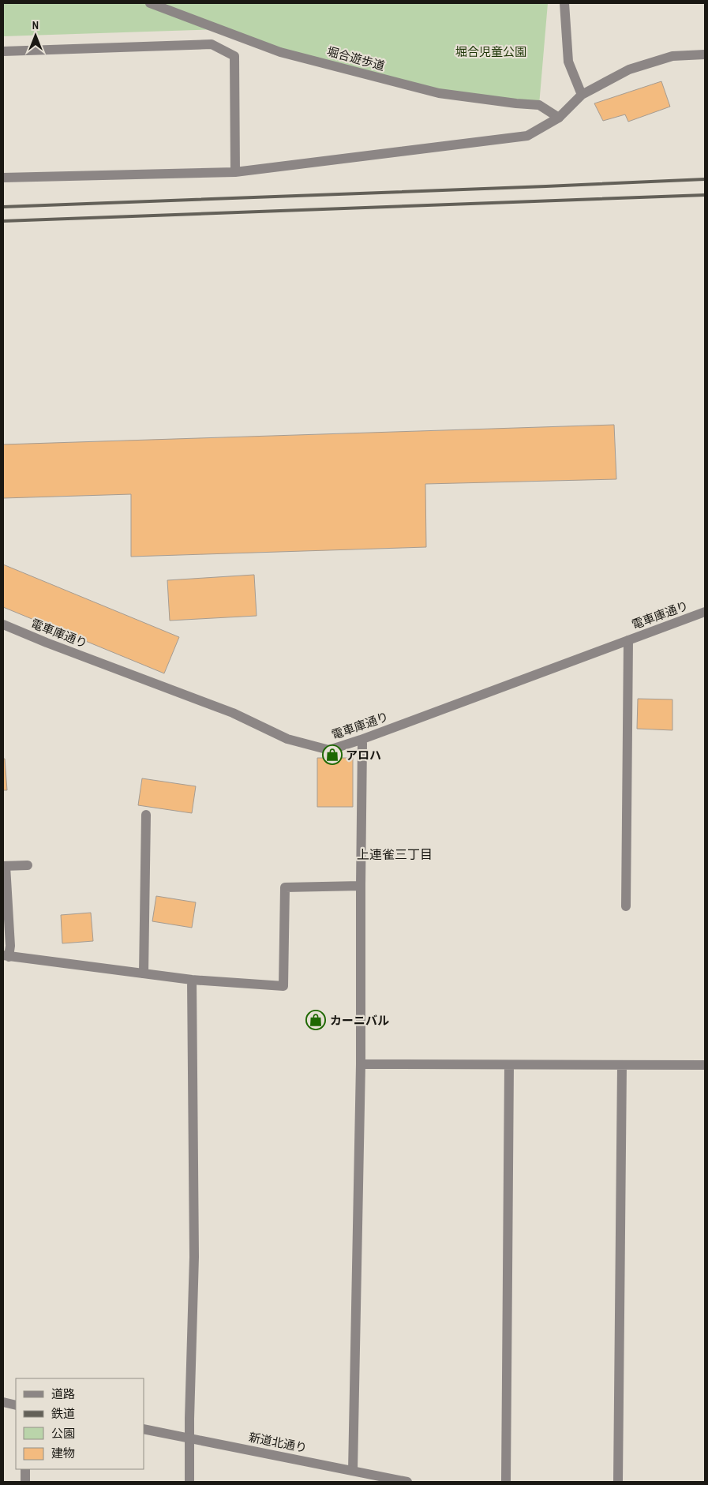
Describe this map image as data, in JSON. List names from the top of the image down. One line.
{"streets":{"street":["堀合遊歩道","電車庫通り","新道北通り"]},"districts":["上連雀三丁目"],"parks":["堀合児童公園"],"places":{"shop":["アロハ","カーニバル"]},"legend":["道路","鉄道","公園","建物"],"north":"top"}
